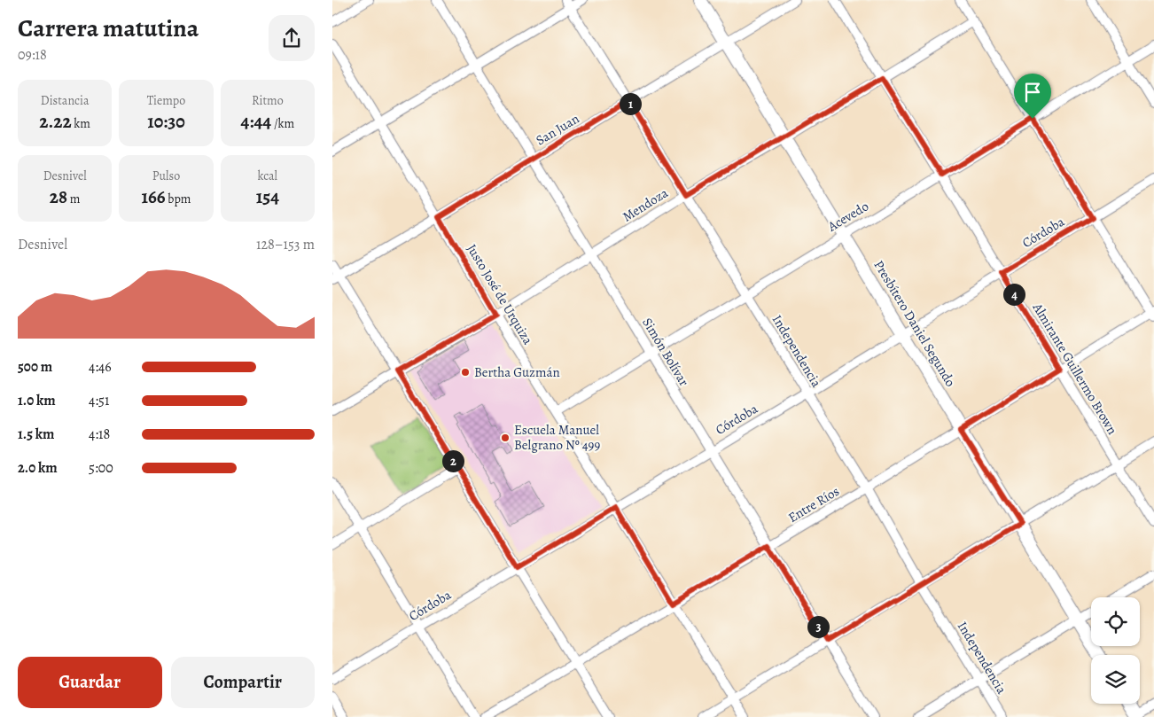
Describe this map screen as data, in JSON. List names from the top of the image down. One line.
{"streets":{"main road":["Presbítero Daniel Segundo"],"street":["San Juan","Mendoza","Acevedo","Córdoba","Justo José de Urquiza","Independencia","Simón Bolívar","Almirante Guillermo Brown","Entre Ríos"]},"crossings":[["San Juan","Justo José de Urquiza"],["San Juan","Presbítero Daniel Segundo"],["San Juan","Independencia"],["San Juan","Simón Bolívar"],["Mendoza","Justo José de Urquiza"],["Mendoza","Presbítero Daniel Segundo"],["Mendoza","Independencia"],["Mendoza","Simón Bolívar"],["Mendoza","Almirante Guillermo Brown"],["Acevedo","Justo José de Urquiza"],["Acevedo","Presbítero Daniel Segundo"],["Acevedo","Independencia"],["Acevedo","Simón Bolívar"],["Acevedo","Almirante Guillermo Brown"],["Córdoba","Justo José de Urquiza"],["Córdoba","Presbítero Daniel Segundo"],["Córdoba","Independencia"],["Córdoba","Simón Bolívar"],["Córdoba","Almirante Guillermo Brown"],["Justo José de Urquiza","Entre Ríos"],["Presbítero Daniel Segundo","Entre Ríos"],["Independencia","Entre Ríos"],["Simón Bolívar","Entre Ríos"],["Almirante Guillermo Brown","Entre Ríos"]],"places":["Bertha Guzmán","Escuela Manuel Belgrano Nº 499"],"page":{"heading":["Carrera matutina","09:18"],"stats":[["Distancia","2.22 km"],["Tiempo","10:30"],["Ritmo","4:44 /km"],["Desnivel","28 m"],["Pulso","166 bpm"],["kcal","154"]],"pins":["1","4","2","3"],"chart":["Desnivel","128–153 m"],"list":[{"name":"500 m","note":"4:46"},{"name":"1.0 km","note":"4:51"},{"name":"1.5 km","note":"4:18"},{"name":"2.0 km","note":"5:00"}],"buttons":["Guardar","Compartir"]}}
